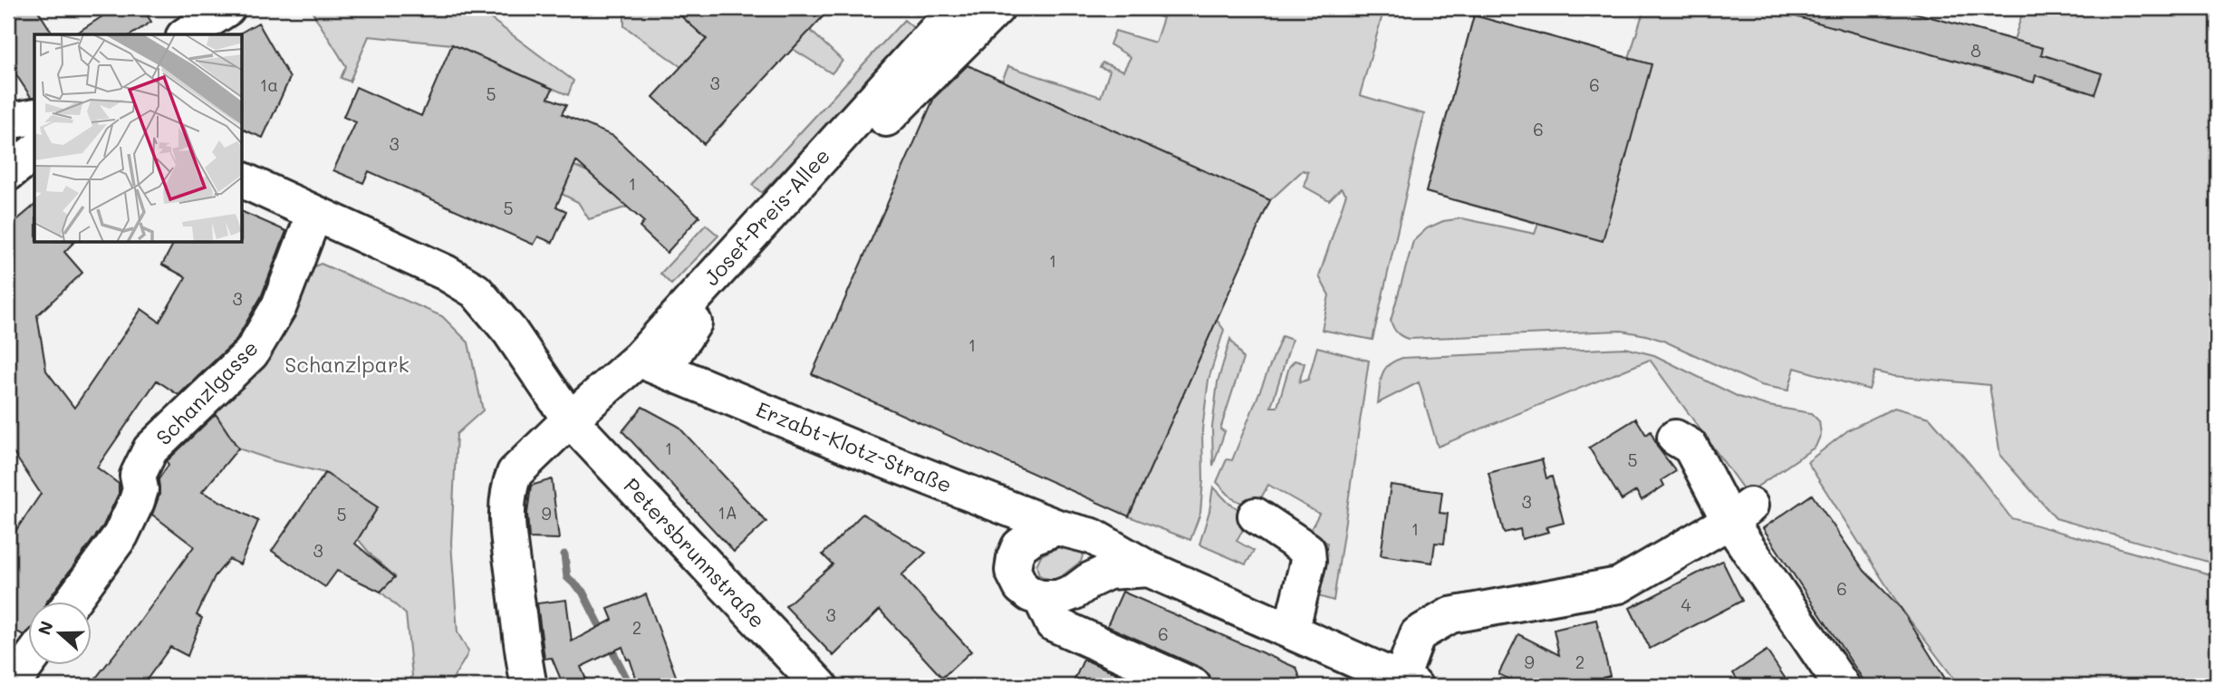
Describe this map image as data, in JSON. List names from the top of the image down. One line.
{"streets":{"street":["Josef-Preis-Allee","Schanzlgasse","Erzabt-Klotz-Straße","Petersbrunnstraße"]},"crossings":[["Josef-Preis-Allee","Erzabt-Klotz-Straße"],["Josef-Preis-Allee","Petersbrunnstraße"],["Schanzlgasse","Petersbrunnstraße"]],"parks":["Schanzlpark"],"house_numbers":["8","3","1a","6","5","6","3","1","5","1","3","1","1","5","3","1A","9","5","1","3","6","4","3","2","6","9","2"],"north":"left"}
